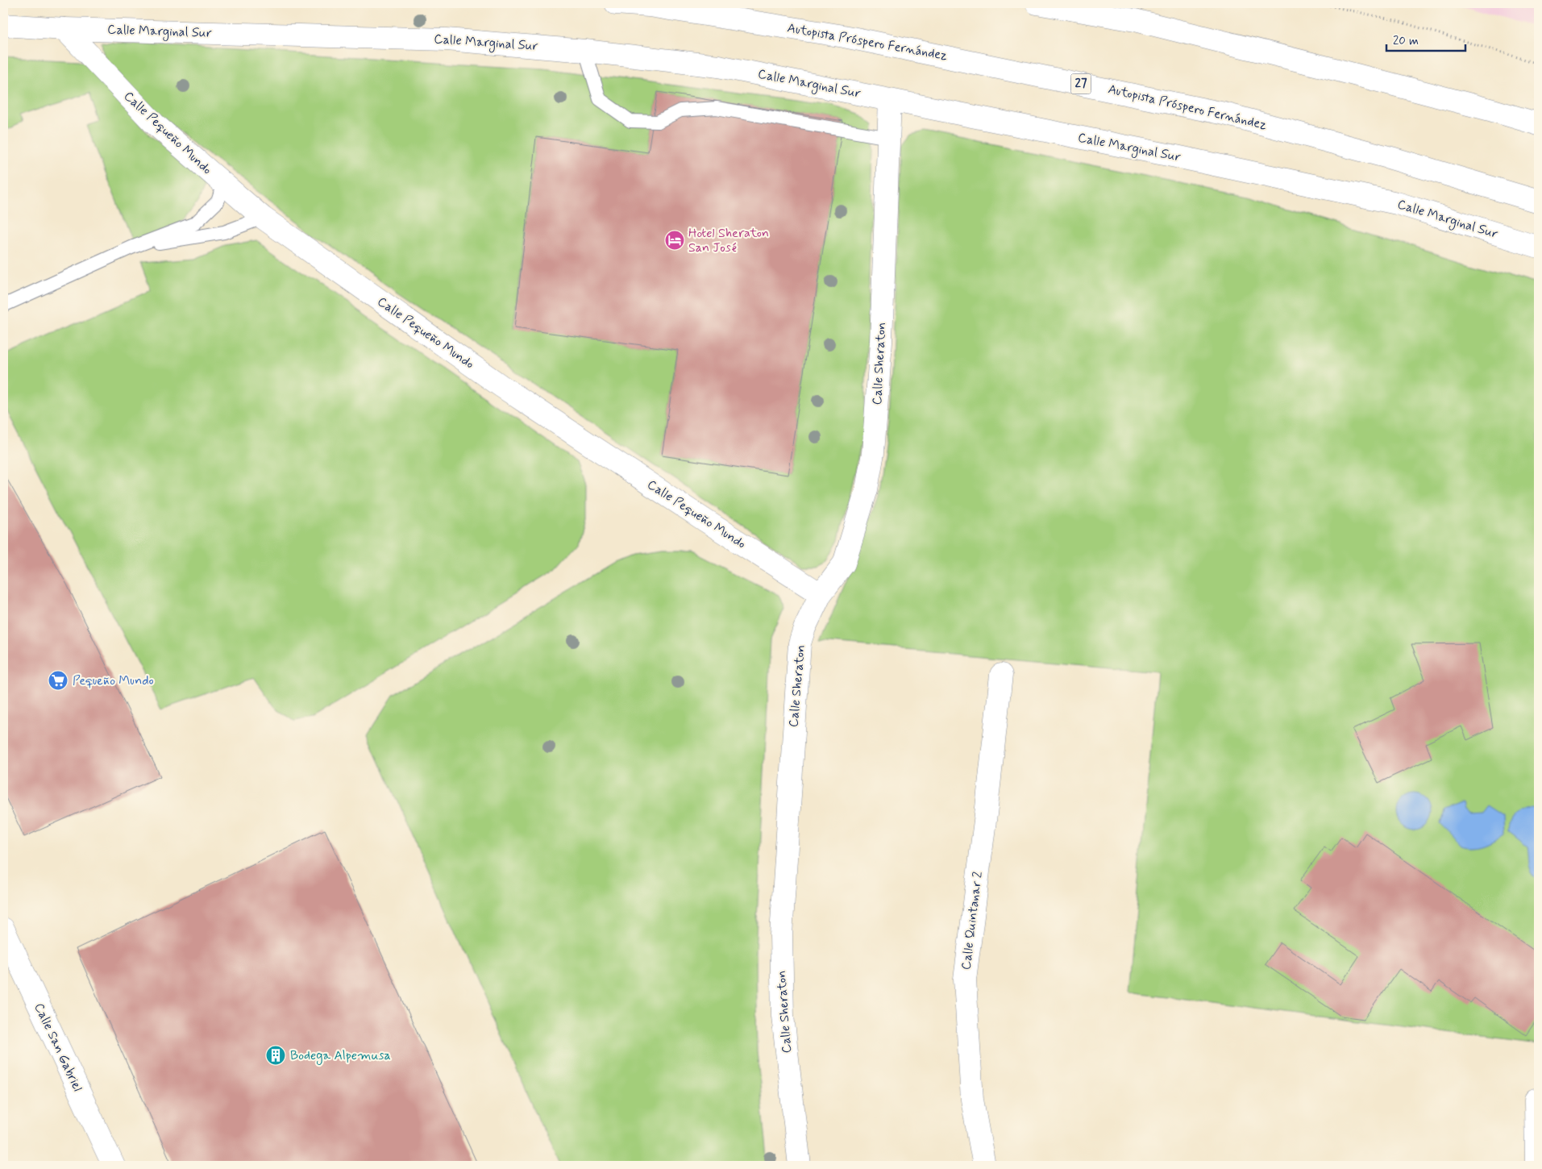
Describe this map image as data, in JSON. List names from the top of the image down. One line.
{"streets":{"main road":["Calle Marginal Sur","Autopista Próspero Fernández","27","Calle Pequeño Mundo","Calle Sheraton","Calle Quintanar 2","Calle San Gabriel"]},"crossings":[["Calle Marginal Sur","Calle Pequeño Mundo"],["Calle Marginal Sur","Calle Sheraton"],["Calle Pequeño Mundo","Calle Sheraton"]],"places":{"hotel":["Hotel Sheraton San José"],"supermarket":["Pequeño Mundo"],"building":["Bodega Alpemusa"]},"scale_bar":"20 m"}
